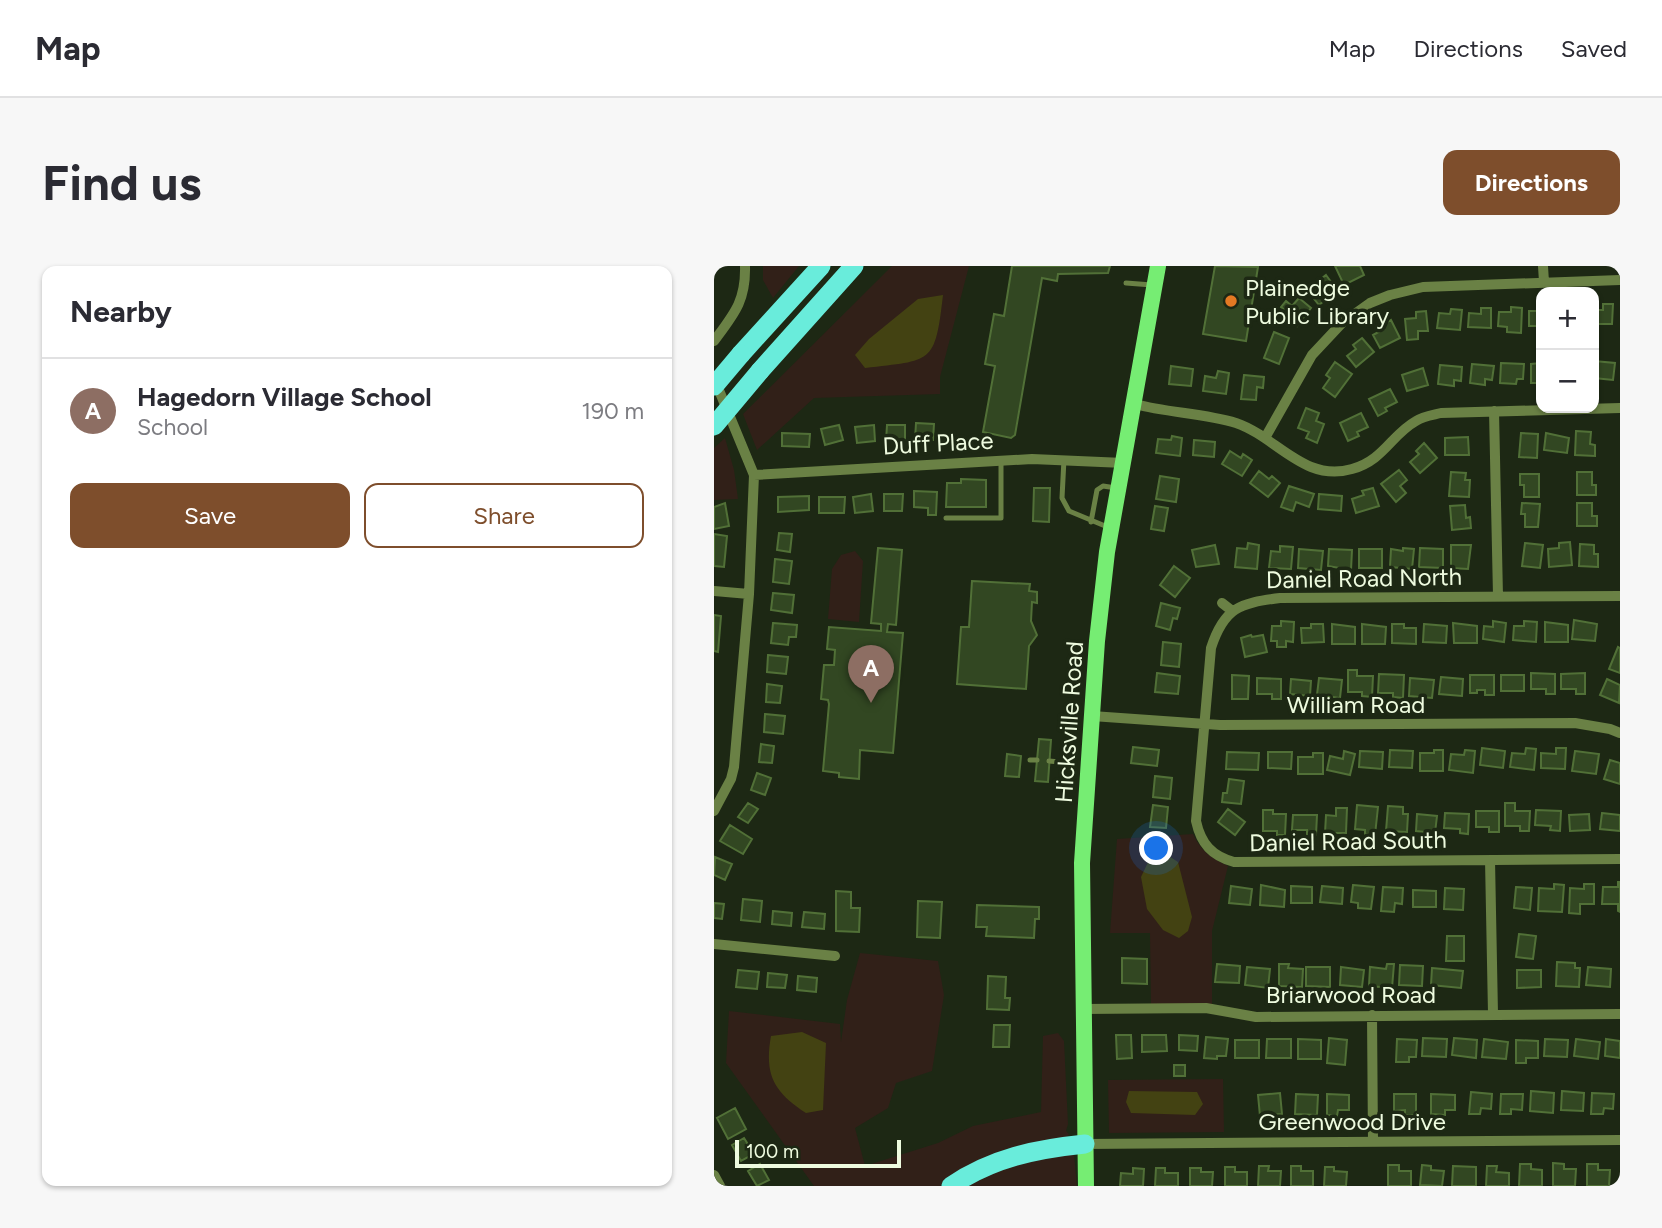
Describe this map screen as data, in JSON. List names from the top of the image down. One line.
{"streets":{"main road":["Hicksville Road"],"street":["Duff Place","Daniel Road North","William Road","Daniel Road South","Briarwood Road","Greenwood Drive"]},"crossings":[["Duff Place","Hicksville Road"],["William Road","Hicksville Road"],["William Road","Daniel Road South"],["Hicksville Road","Briarwood Road"],["Hicksville Road","Greenwood Drive"]],"places":["Plainedge Public Library"],"scale_bar":"100 m","page":{"header":"Map","nav":["Map","Directions","Saved"],"buttons":["Directions",["Save","Share"]],"title":"Find us","heading":"Nearby","map_buttons":["+","−"],"list":[{"mark":"A","name":"Hagedorn Village School","note":"School","value":"190 m"}],"pins":"A","scale":"100 m"}}
